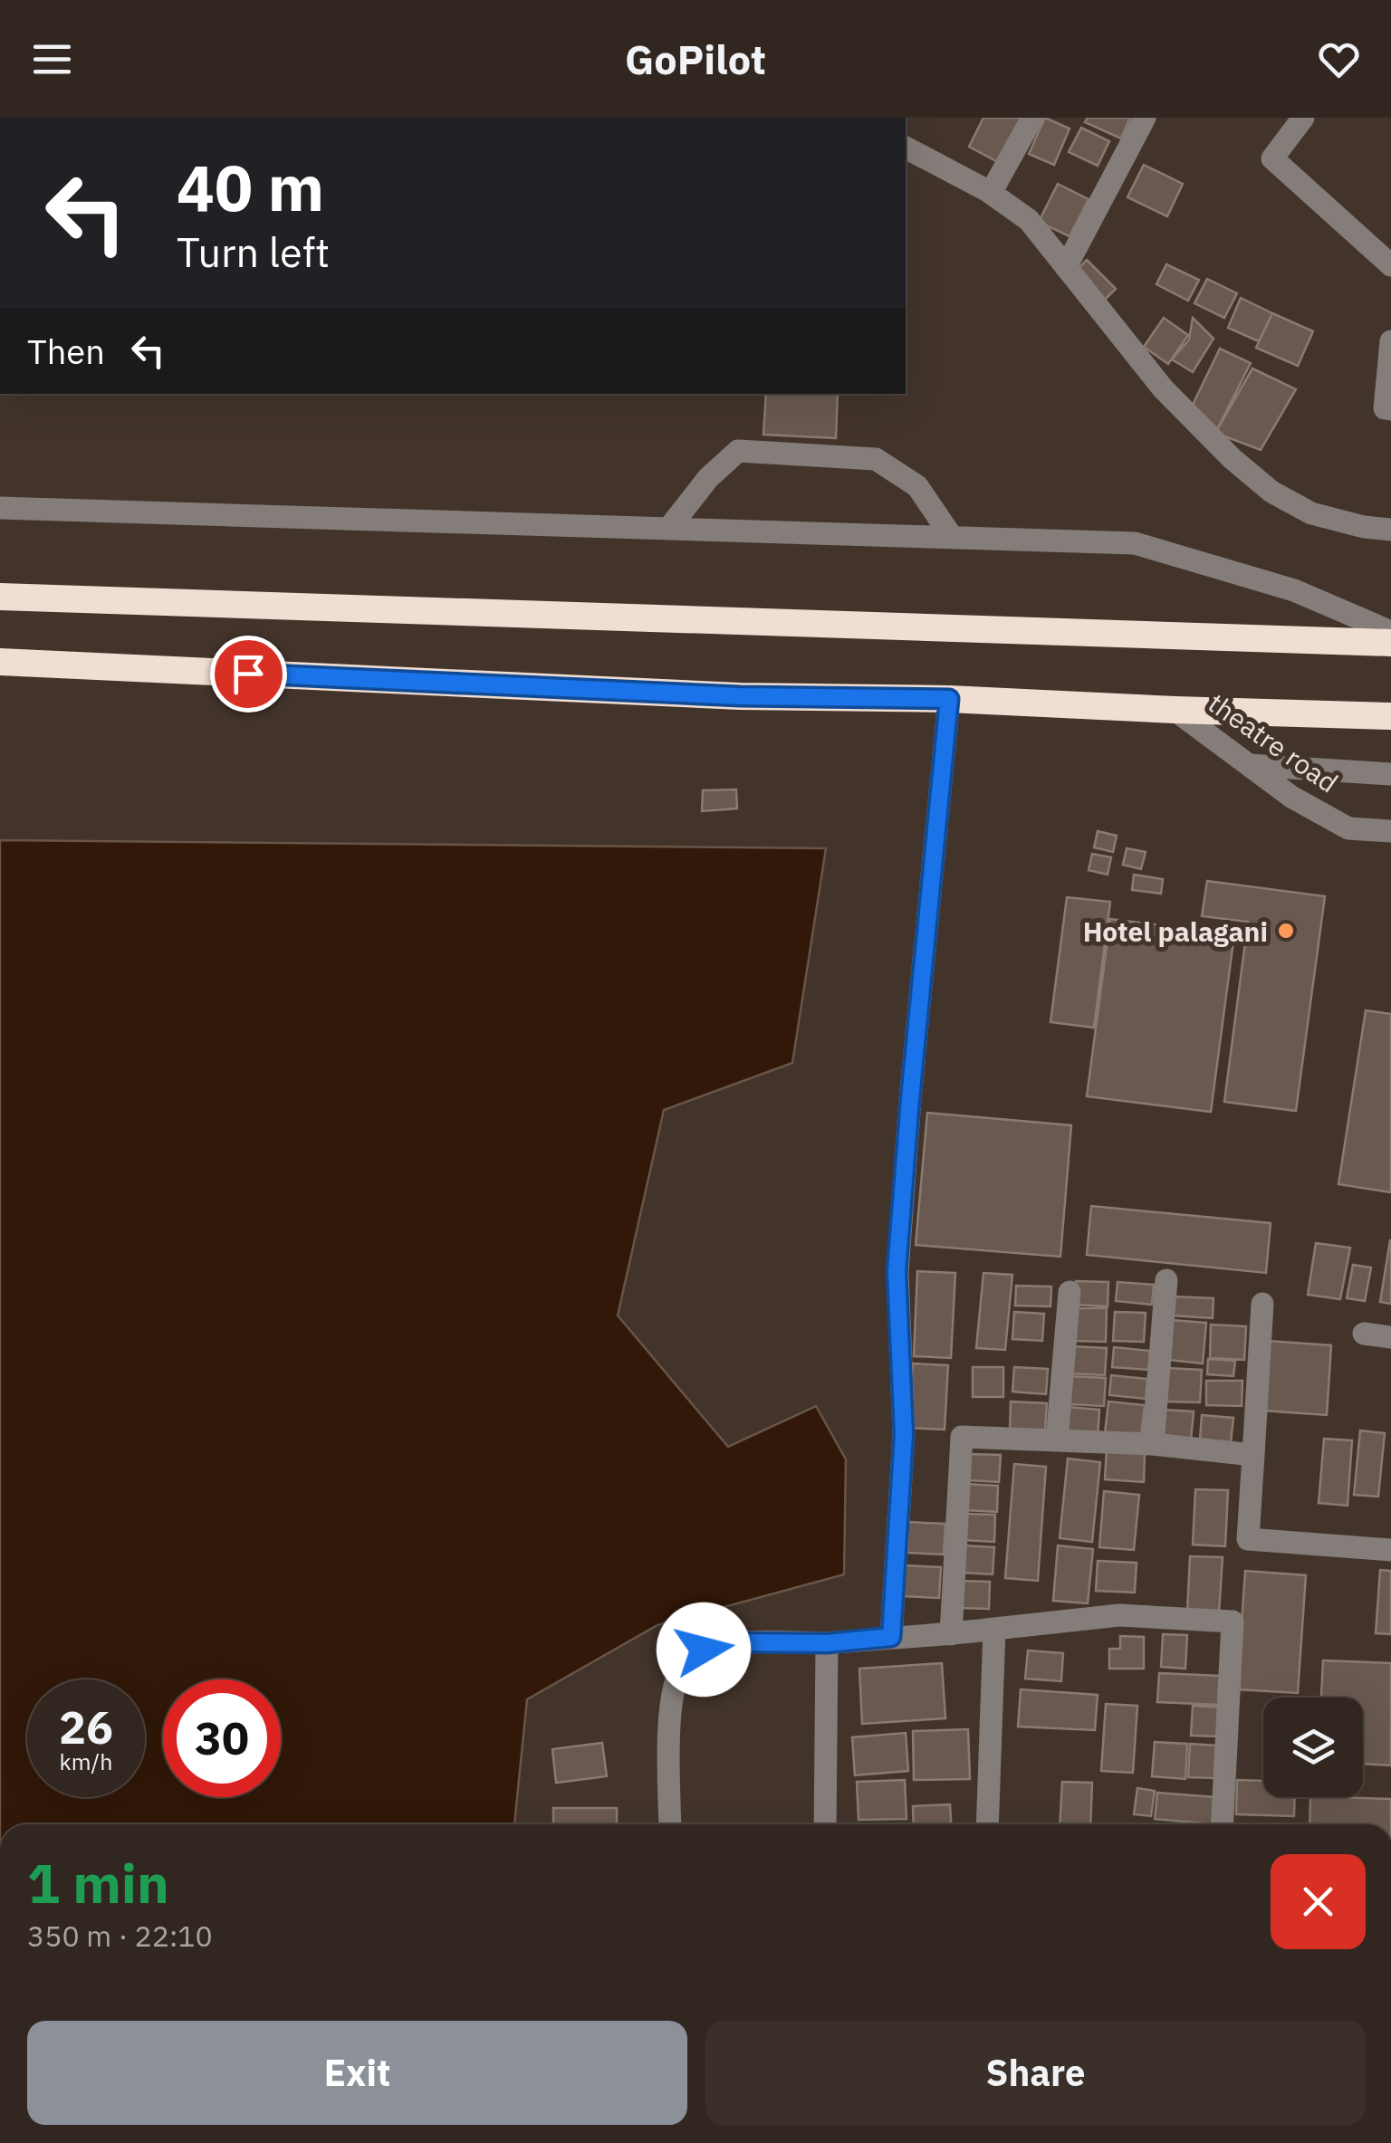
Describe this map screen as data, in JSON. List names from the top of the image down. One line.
{"streets":{"street":["theatre road"]},"places":["Hotel palagani"],"page":{"header":"GoPilot","turn":["40 m","Turn left"],"then":"Then","speed":"26 km/h","limit":"30","heading":["1 min","350 m · 22:10"],"buttons":["Exit","Share"]}}
